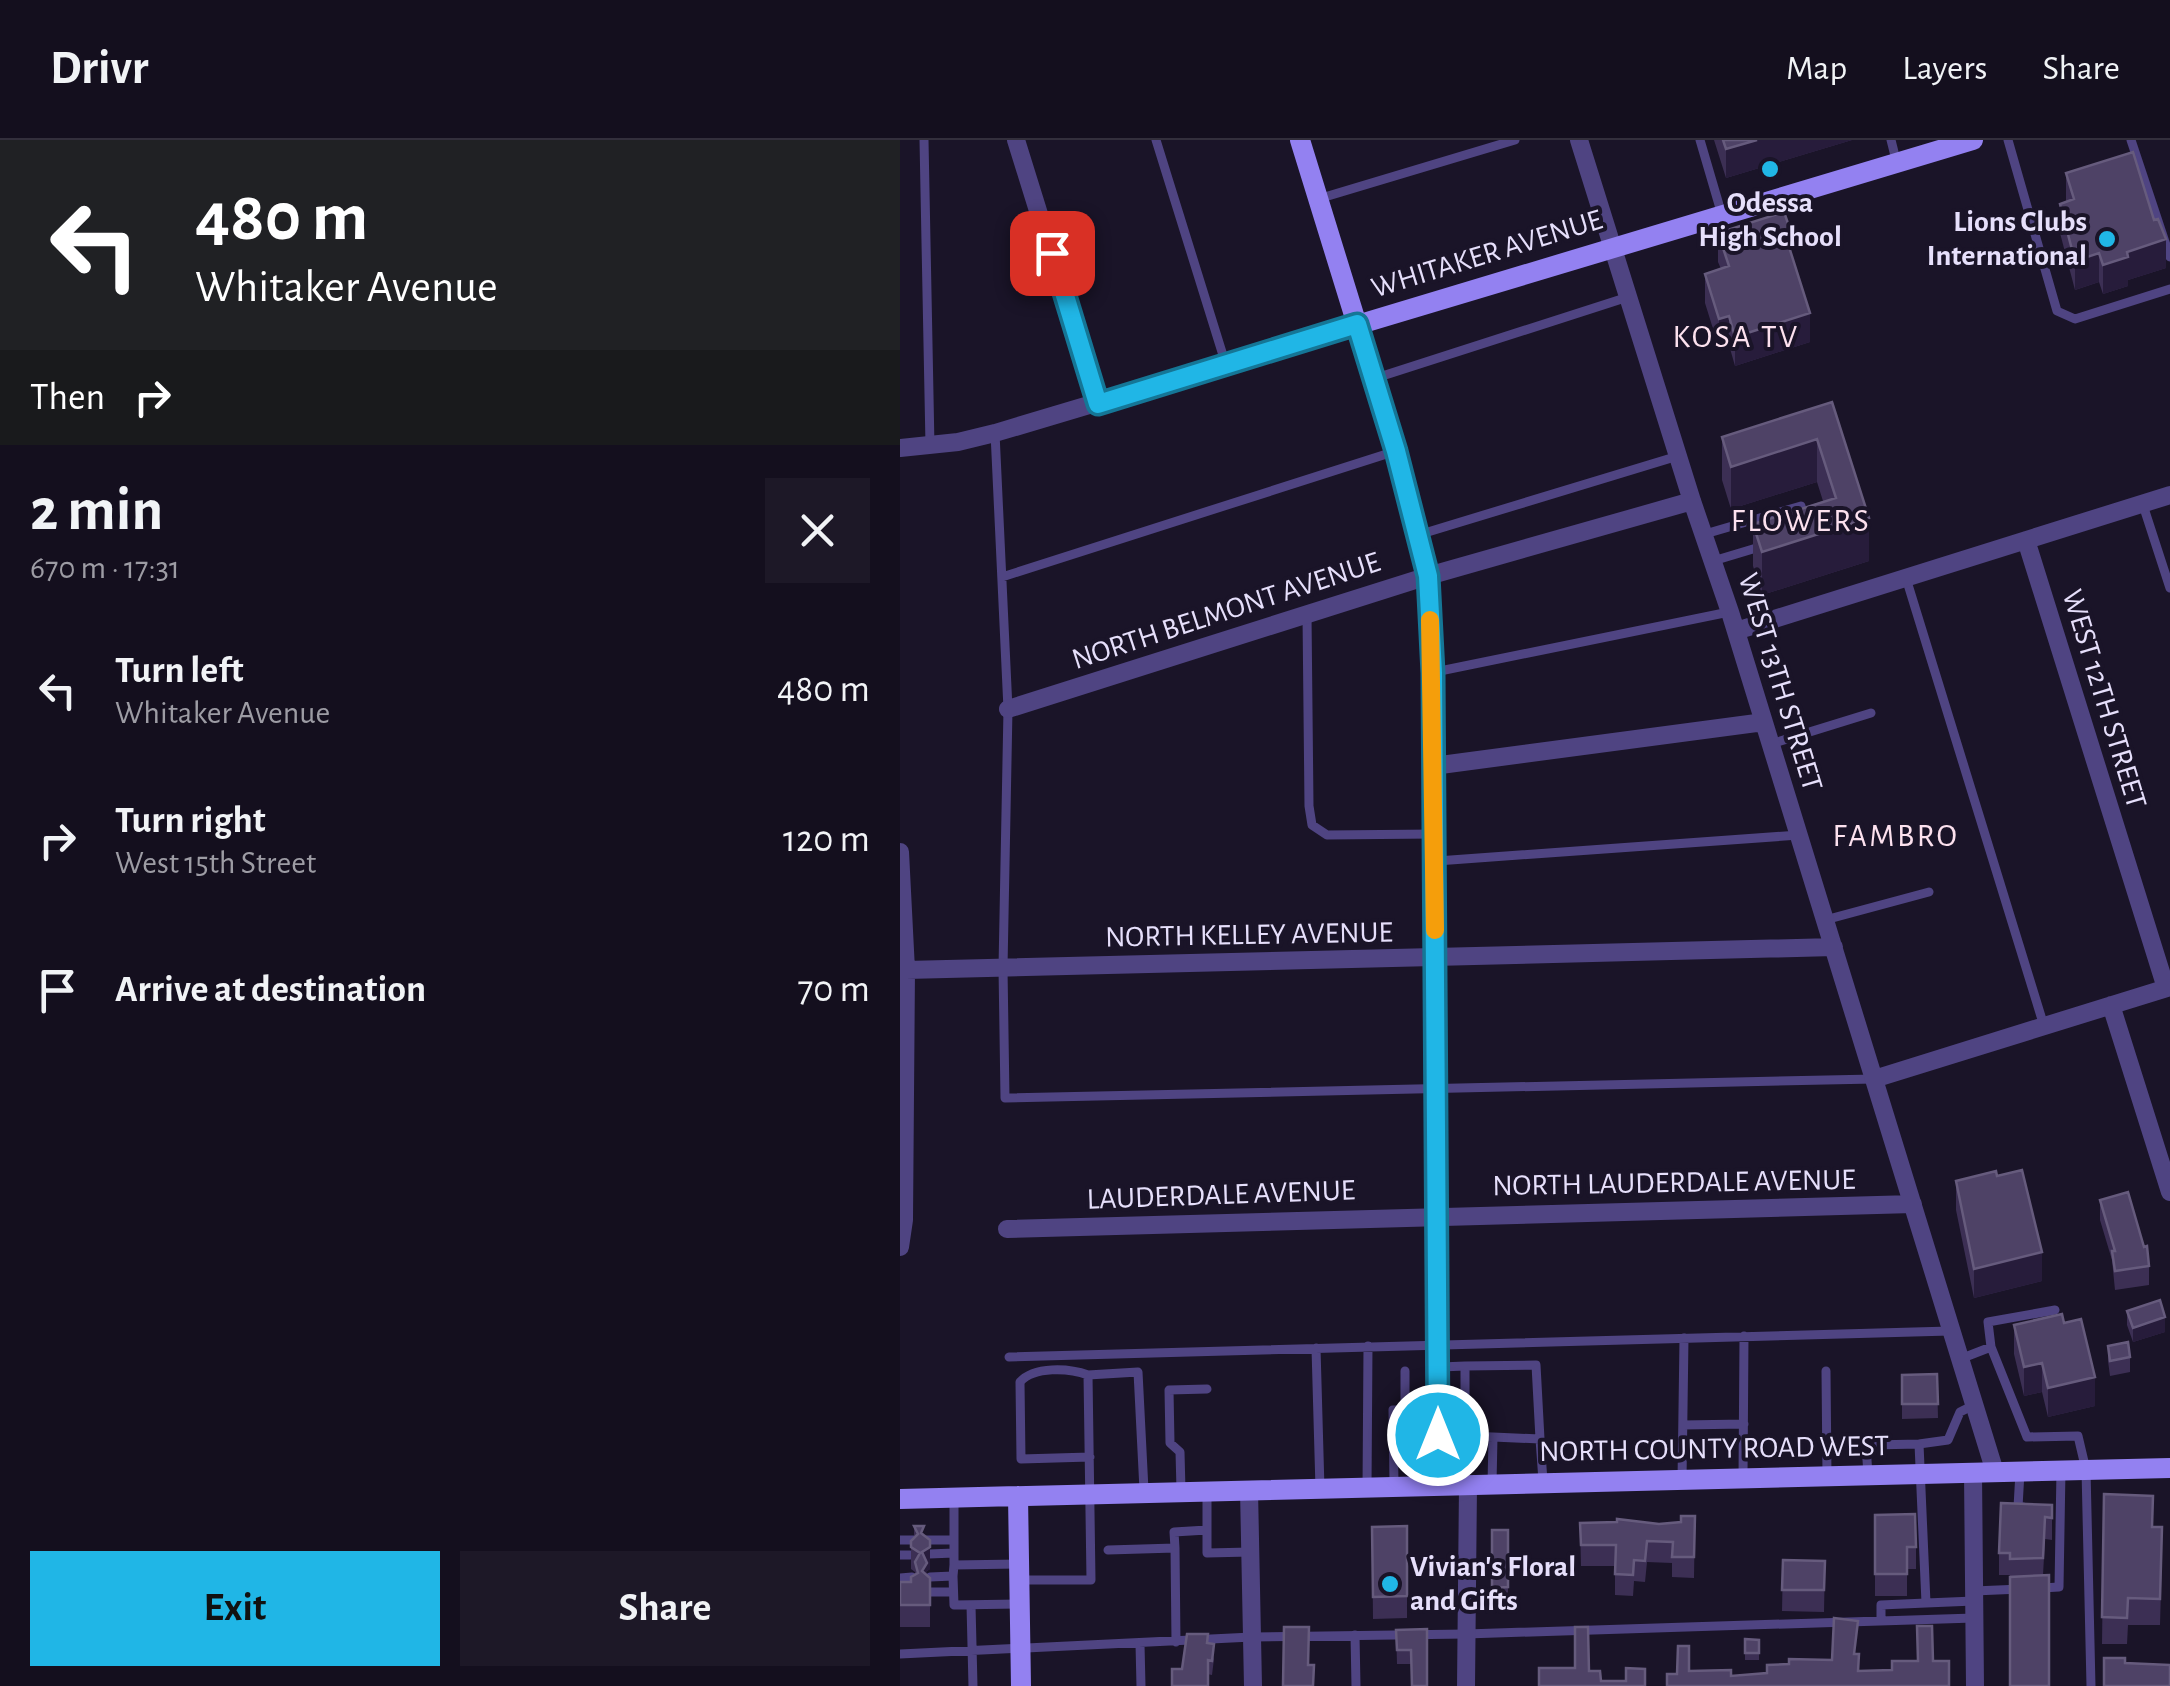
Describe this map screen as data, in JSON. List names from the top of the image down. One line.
{"streets":{"street":["WHITAKER AVENUE","NORTH BELMONT AVENUE","WEST 13TH STREET","WEST 12TH STREET","NORTH KELLEY AVENUE","NORTH LAUDERDALE AVENUE","LAUDERDALE AVENUE","NORTH COUNTY ROAD WEST"]},"crossings":[["WHITAKER AVENUE","WEST 13TH STREET"],["NORTH BELMONT AVENUE","WEST 13TH STREET"],["WEST 13TH STREET","NORTH KELLEY AVENUE"],["WEST 13TH STREET","NORTH LAUDERDALE AVENUE"],["WEST 13TH STREET","NORTH COUNTY ROAD WEST"],["NORTH LAUDERDALE AVENUE","LAUDERDALE AVENUE"]],"districts":["KOSA TV","FLOWERS","FAMBRO"],"places":["Odessa High School","Lions Clubs International","Vivian's Floral and Gifts"],"page":{"header":"Drivr","nav":["Map","Layers","Share"],"turn":["480 m","Whitaker Avenue"],"then":"Then","heading":["2 min","670 m · 17:31"],"list":[{"name":"Turn left","note":"Whitaker Avenue","value":"480 m"},{"name":"Turn right","note":"West 15th Street","value":"120 m"},{"name":"Arrive at destination","value":"70 m"}],"buttons":["Exit","Share"]}}
